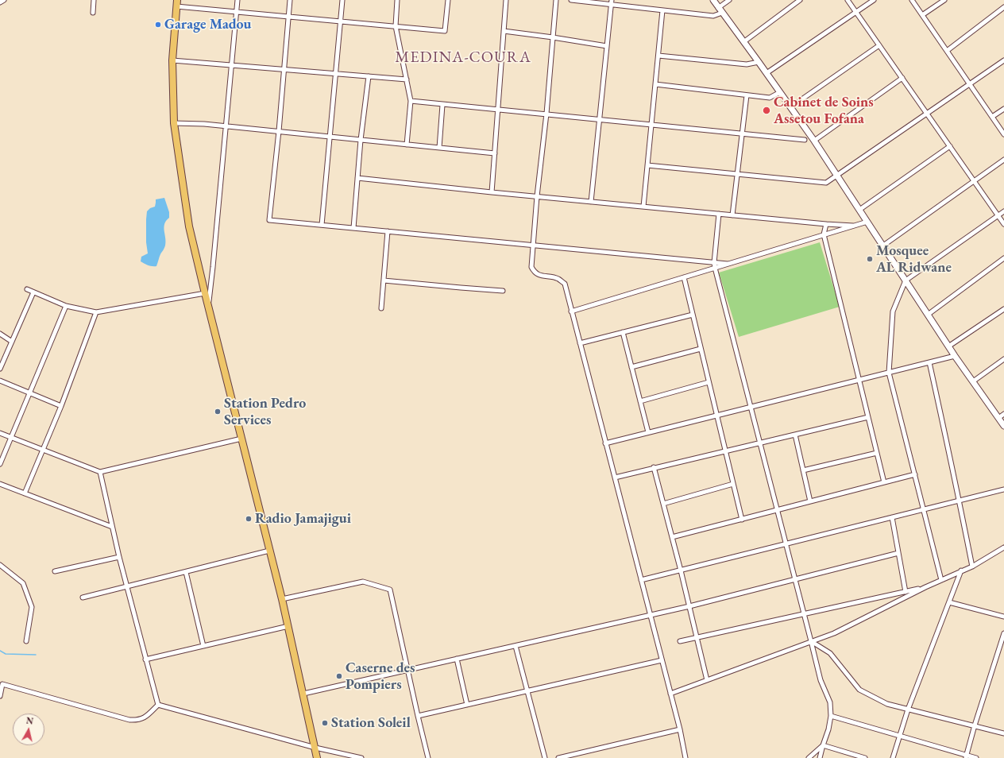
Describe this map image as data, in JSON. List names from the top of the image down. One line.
{"districts":["MEDINA-COURA"],"places":["Garage Madou","Cabinet de Soins Assetou Fofana","Mosquee AL Ridwane","Station Pedro Services","Radio Jamajigui","Caserne des Pompiers","Station Soleil"],"north":"top"}
